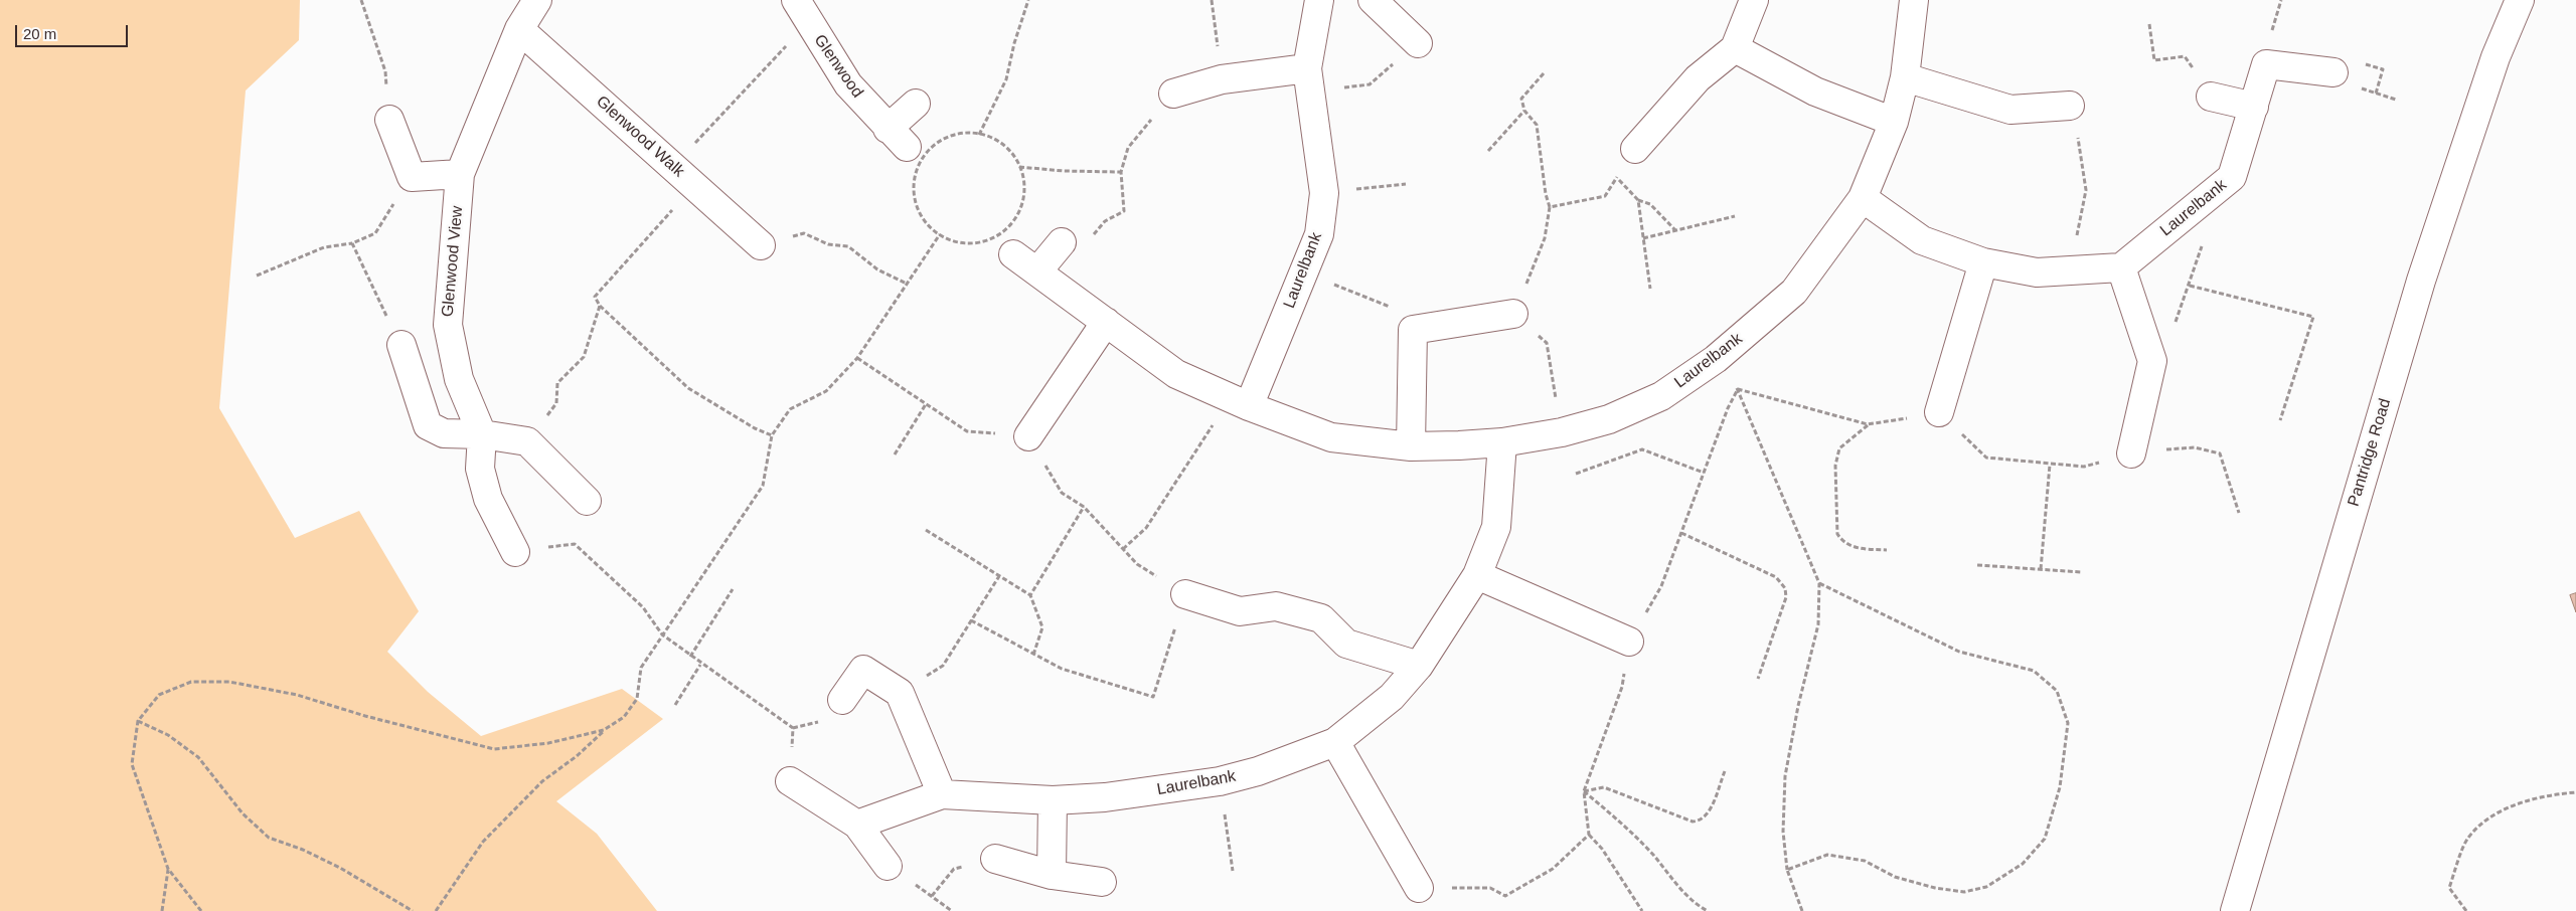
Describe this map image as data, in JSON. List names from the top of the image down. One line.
{"streets":{"street":["Glenwood","Glenwood Walk","Laurelbank","Glenwood View","Pantridge Road"]},"crossings":[["Glenwood Walk","Glenwood View"]],"scale_bar":"20 m"}
